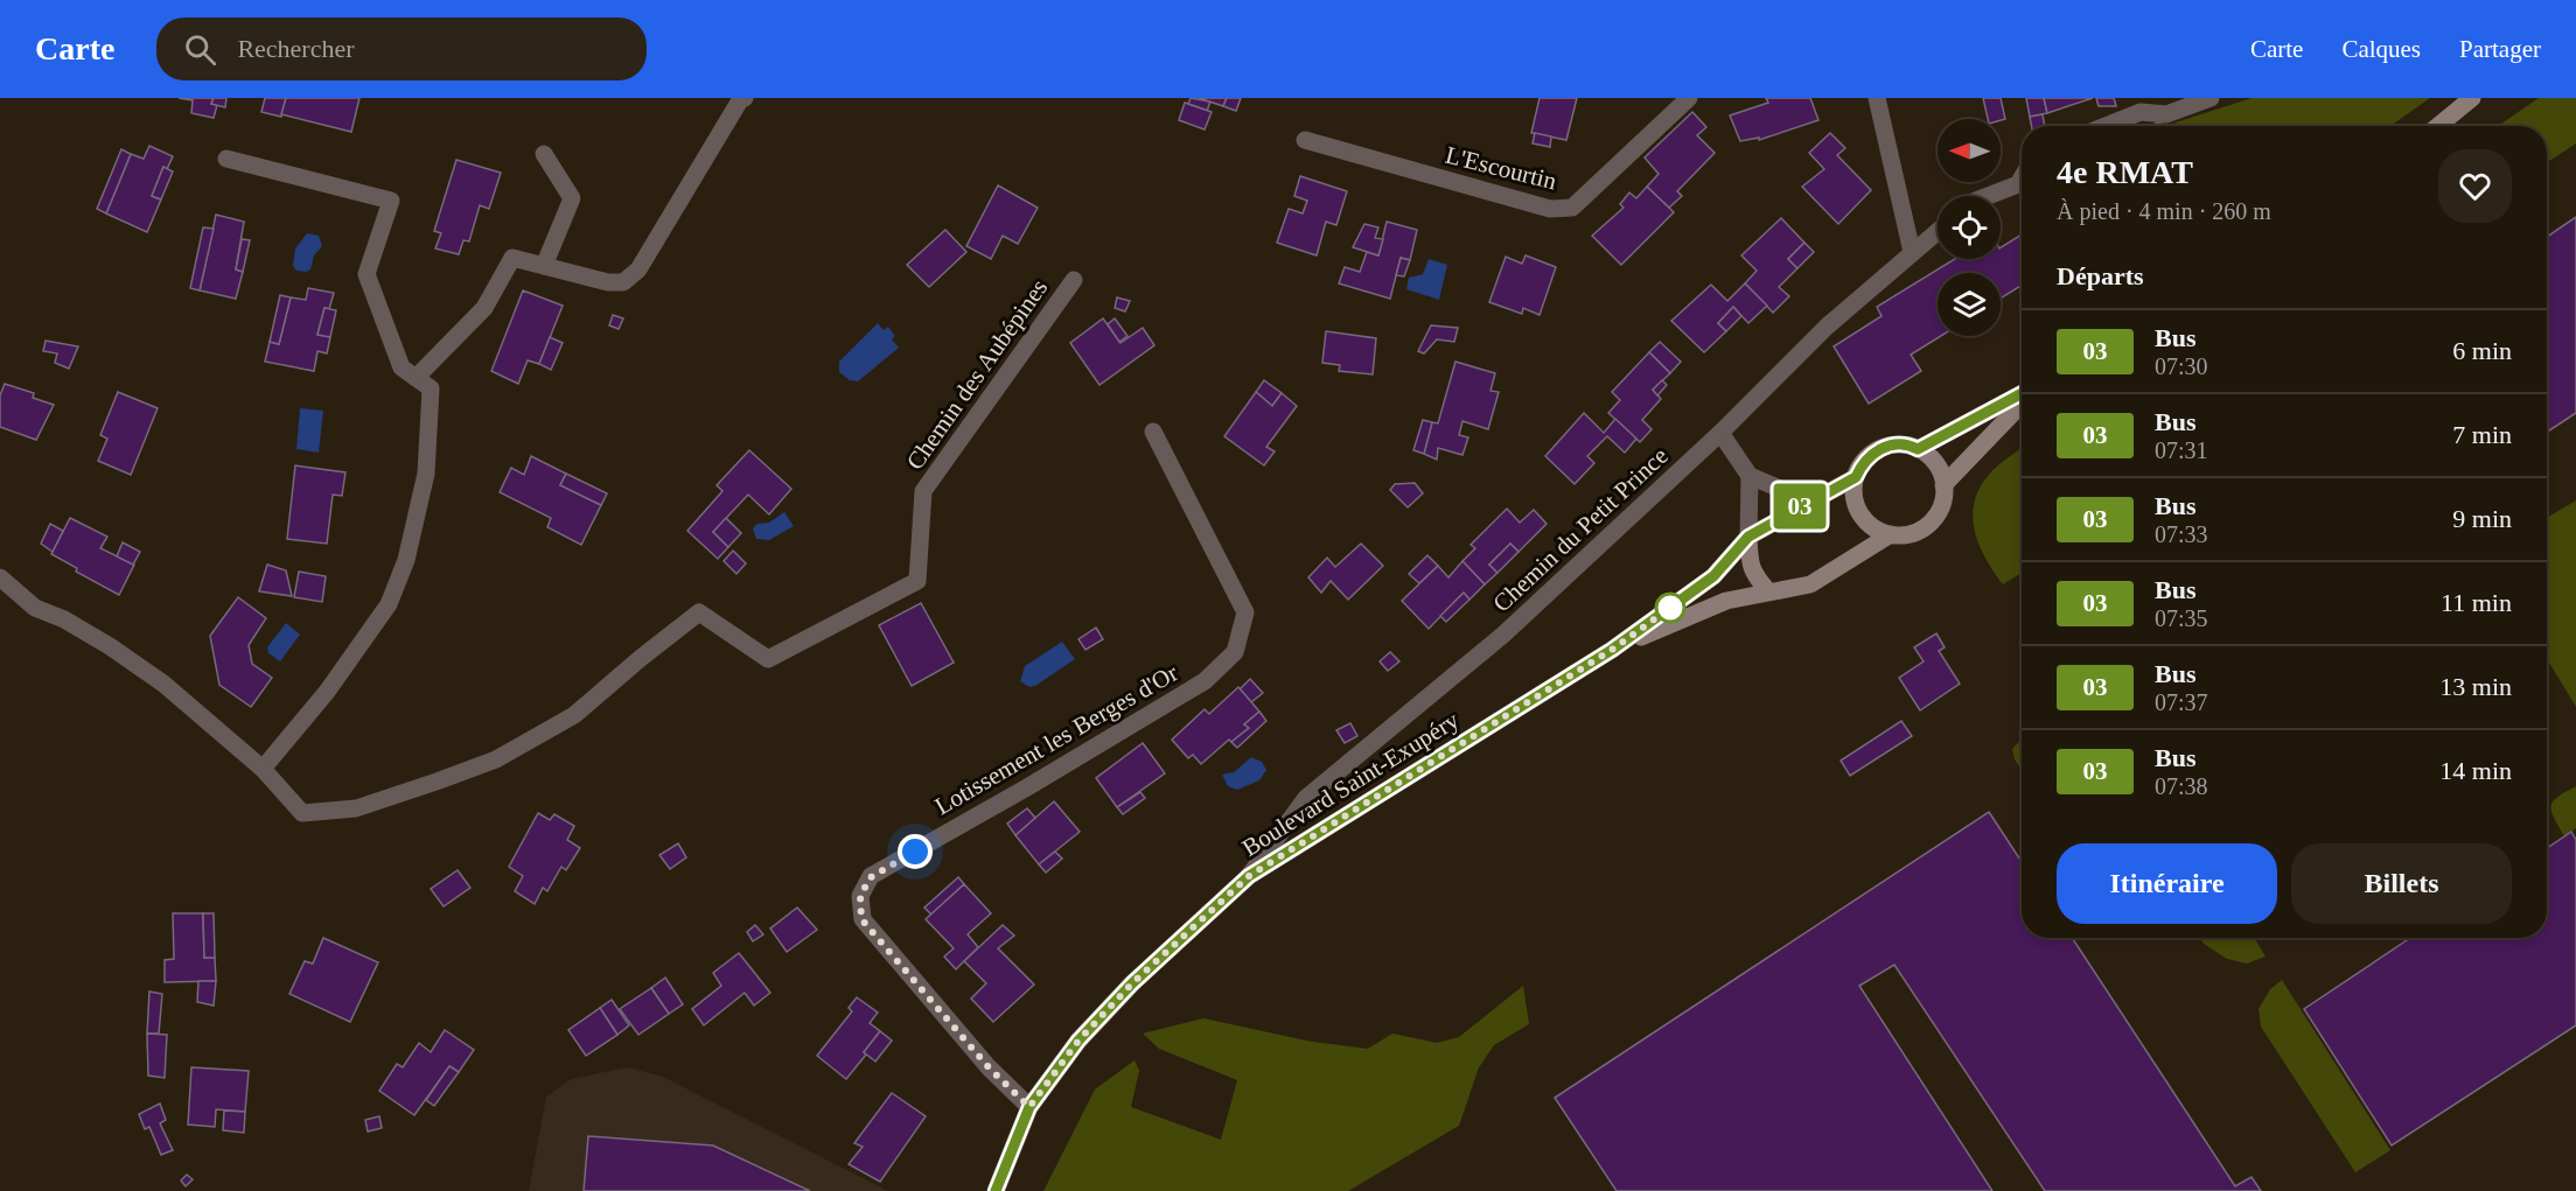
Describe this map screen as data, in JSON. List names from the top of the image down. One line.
{"streets":{"main road":["Boulevard Saint-Exupéry"],"street":["L'Escourtin","Chemin des Aubépines","Chemin du Petit Prince","Lotissement les Berges d'Or"]},"crossings":[["Chemin du Petit Prince","Boulevard Saint-Exupéry"],["Lotissement les Berges d'Or","Boulevard Saint-Exupéry"]],"lines":["bus line 03"],"north":"left","page":{"header":"Carte","search":"Rechercher","nav":["Carte","Calques","Partager"],"on_map":"03","heading":[["4e RMAT","À pied · 4 min · 260 m"],"Départs"],"list":[{"mark":"03","name":"Bus","note":"07:30","value":"6 min"},{"mark":"03","name":"Bus","note":"07:31","value":"7 min"},{"mark":"03","name":"Bus","note":"07:33","value":"9 min"},{"mark":"03","name":"Bus","note":"07:35","value":"11 min"},{"mark":"03","name":"Bus","note":"07:37","value":"13 min"},{"mark":"03","name":"Bus","note":"07:38","value":"14 min"}],"buttons":["Itinéraire","Billets"]}}
